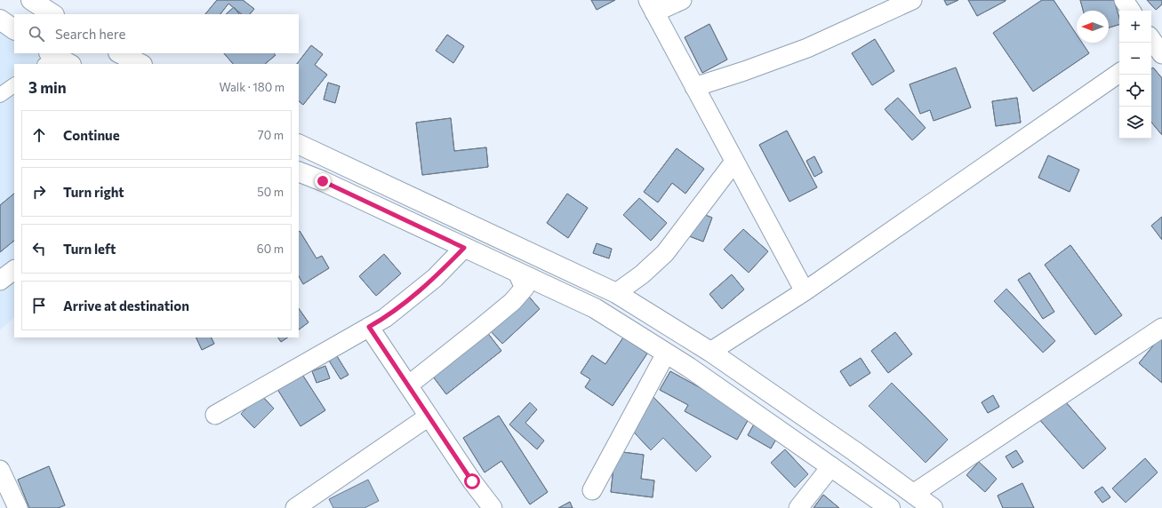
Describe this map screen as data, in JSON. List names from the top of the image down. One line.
{"north":"left","page":{"map_buttons":["+","−"],"search":"Search here","heading":["3 min","Walk · 180 m"],"list":[["Continue","70 m"],["Turn right","50 m"],["Turn left","60 m"],"Arrive at destination"]}}
